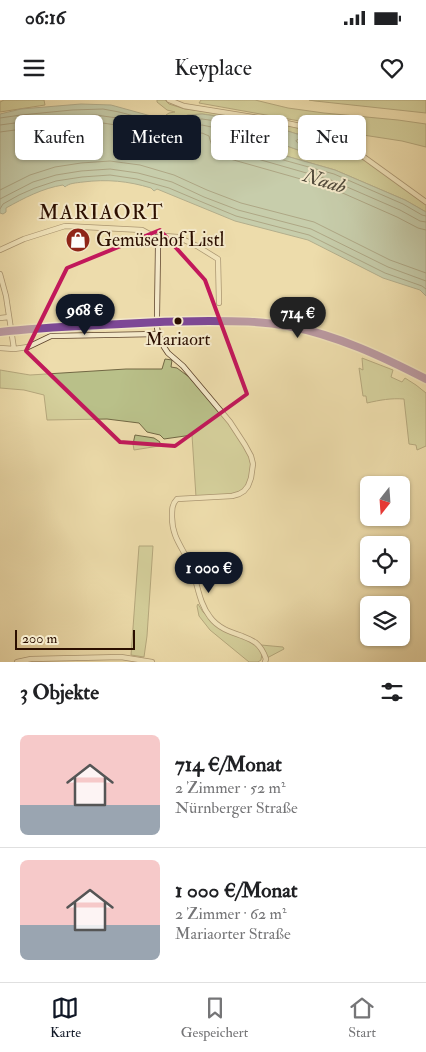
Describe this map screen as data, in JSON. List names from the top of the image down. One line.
{"districts":["MARIAORT"],"water":["Naab"],"places":{"shop":["Gemüsehof Listl"],"other":["Mariaort"]},"scale_bar":"200 m","north":"bottom","page":{"status":"06:16","header":"Keyplace","chip":["Kaufen","Mieten","Filter","Neu"],"price":["968 €","714 €","1 000 €"],"scale":"200 m","heading":"3 Objekte","list":[{"name":"714 €/Monat","note":"2 Zimmer · 52 m² · Nürnberger Straße"},{"name":"1 000 €/Monat","note":"2 Zimmer · 62 m² · Mariaorter Straße"}],"tabs":["Karte","Gespeichert","Start"]}}
